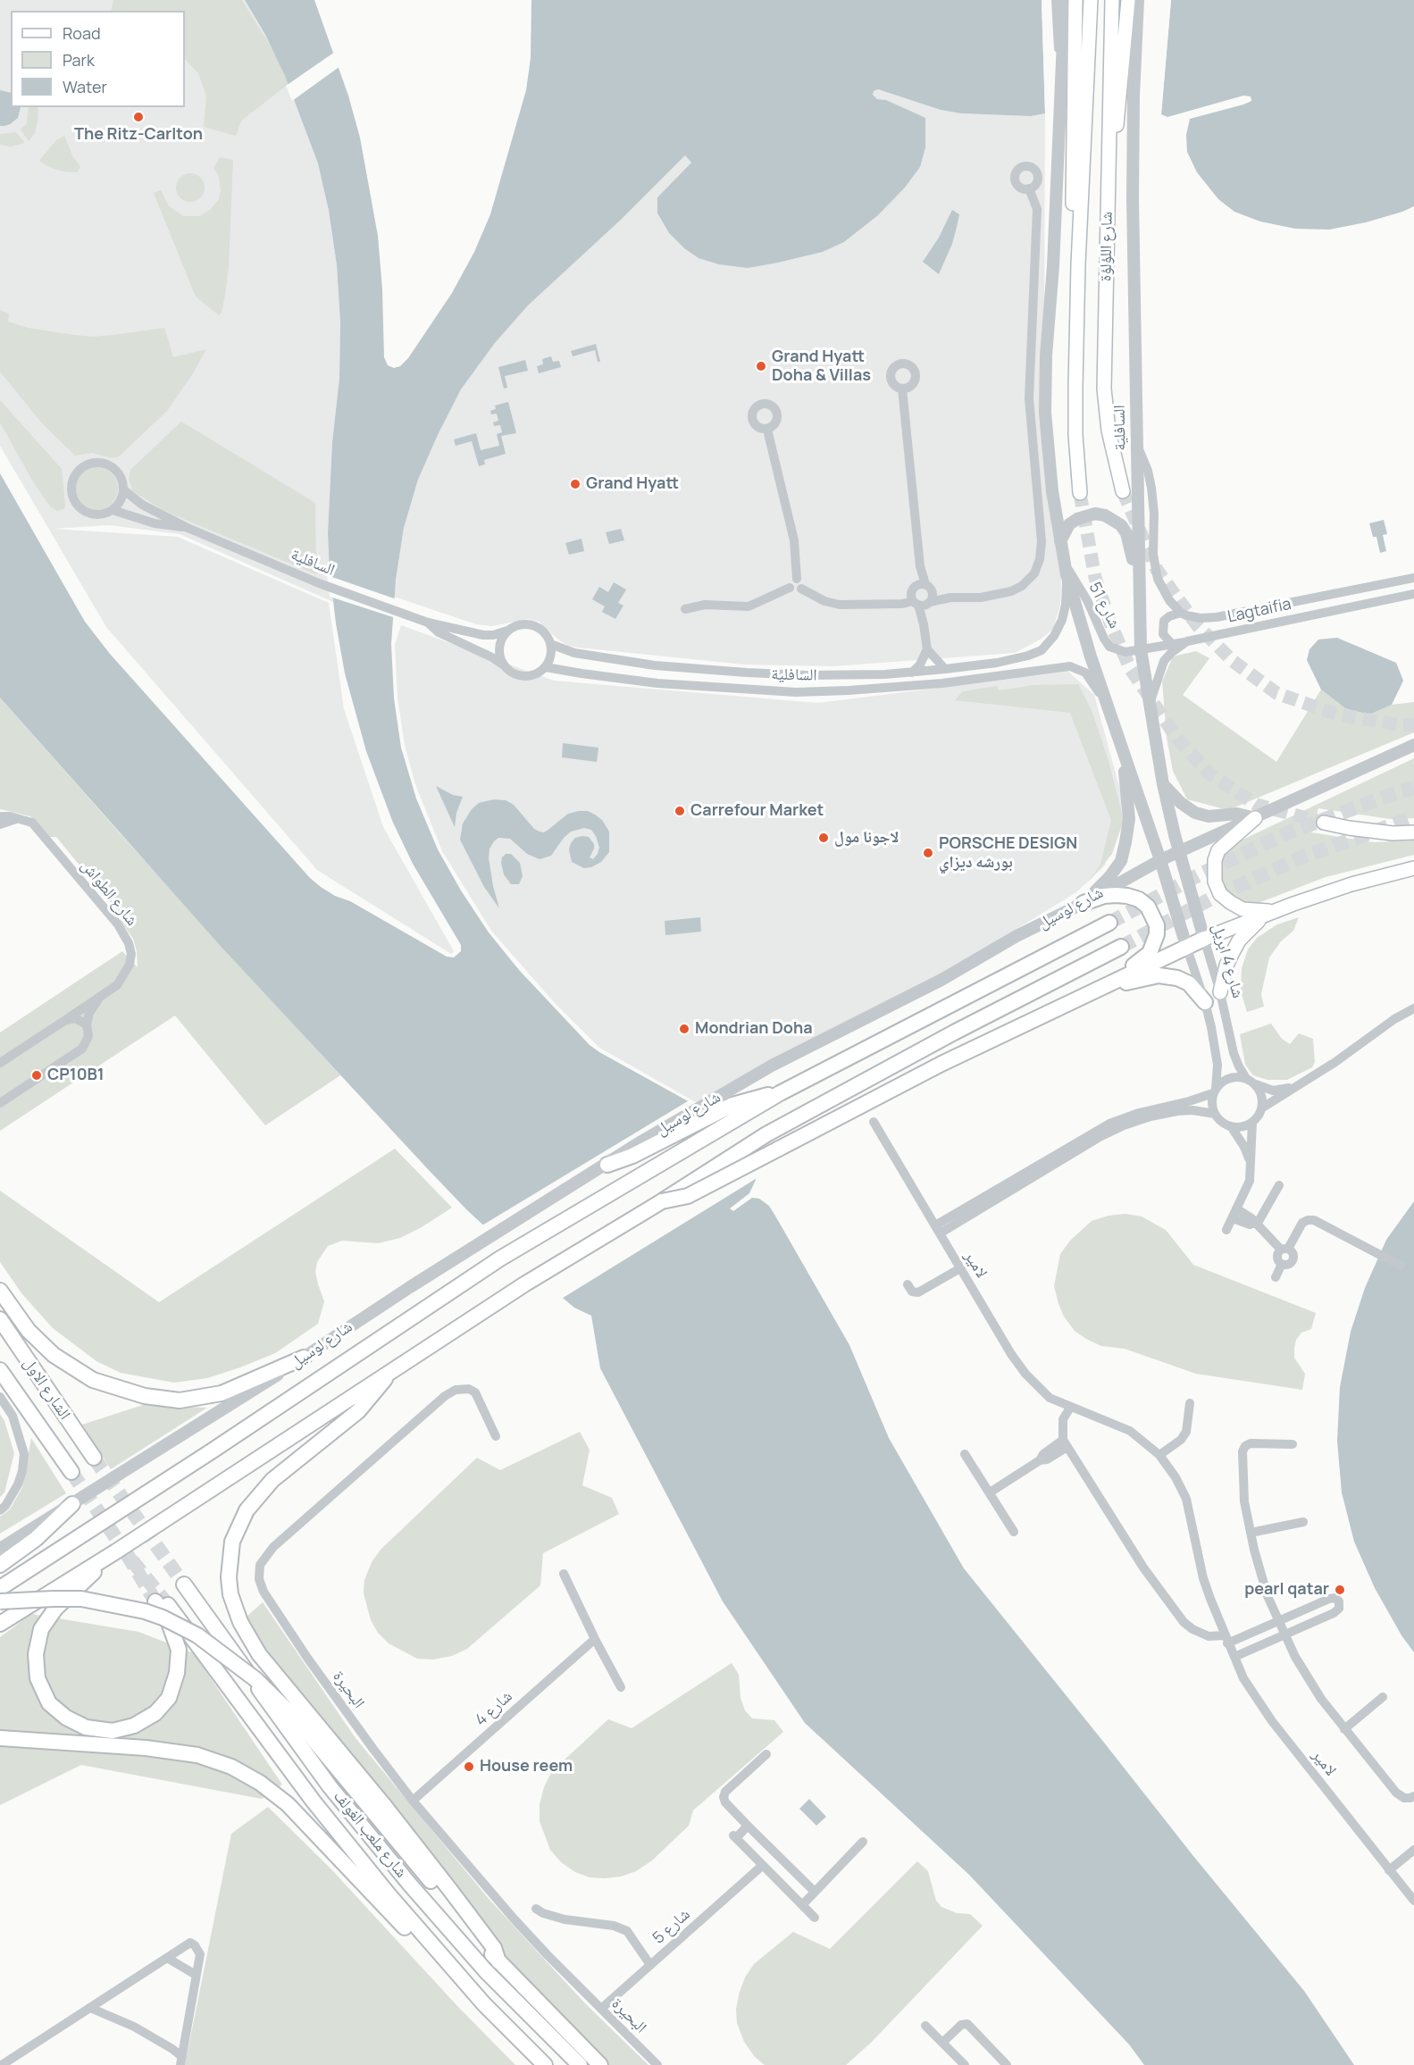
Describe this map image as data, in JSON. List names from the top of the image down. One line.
{"streets":{"main road":["شارع اللؤلؤة","شارع لوسيل","الشارع الاول","شارع ملعب الغولف"],"street":["السافلية","شارع 51","Lagtaifia","شارع الطواش","شارع 4 ابريل","لامير","البحيرة","شارع 4","شارع 5"]},"crossings":[["السافلية","شارع 51"],["السافلية","Lagtaifia"],["السافلية","شارع لوسيل"],["السافلية","شارع 4 ابريل"],["شارع 51","Lagtaifia"],["شارع لوسيل","شارع 4 ابريل"],["البحيرة","شارع 4"],["البحيرة","شارع 5"]],"places":["The Ritz-Carlton","Grand Hyatt Doha & Villas","Grand Hyatt","Carrefour Market","لاجونا مول","PORSCHE DESIGN بورشه ديزاي","Mondrian Doha","CP10B1","pearl qatar","House reem"],"legend":["Road","Park","Water"]}
